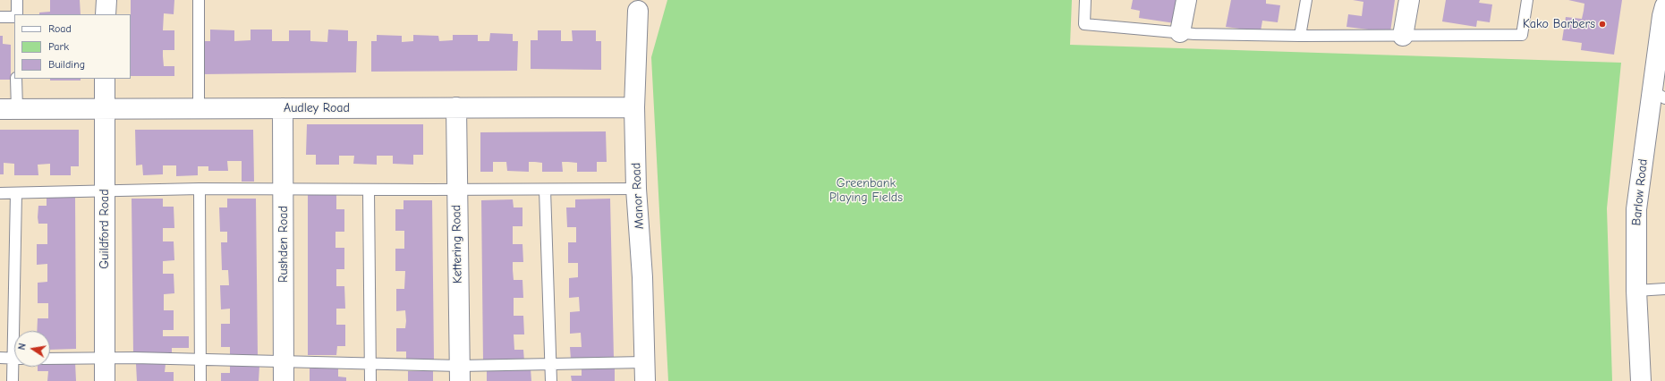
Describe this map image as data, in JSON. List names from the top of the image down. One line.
{"streets":{"street":["Audley Road","Barlow Road","Manor Road","Guildford Road","Rushden Road","Kettering Road"]},"crossings":[["Audley Road","Manor Road"],["Audley Road","Guildford Road"],["Audley Road","Rushden Road"],["Audley Road","Kettering Road"]],"parks":["Greenbank Playing Fields"],"places":["Kako Barbers"],"legend":["Road","Park","Building"],"north":"left"}
